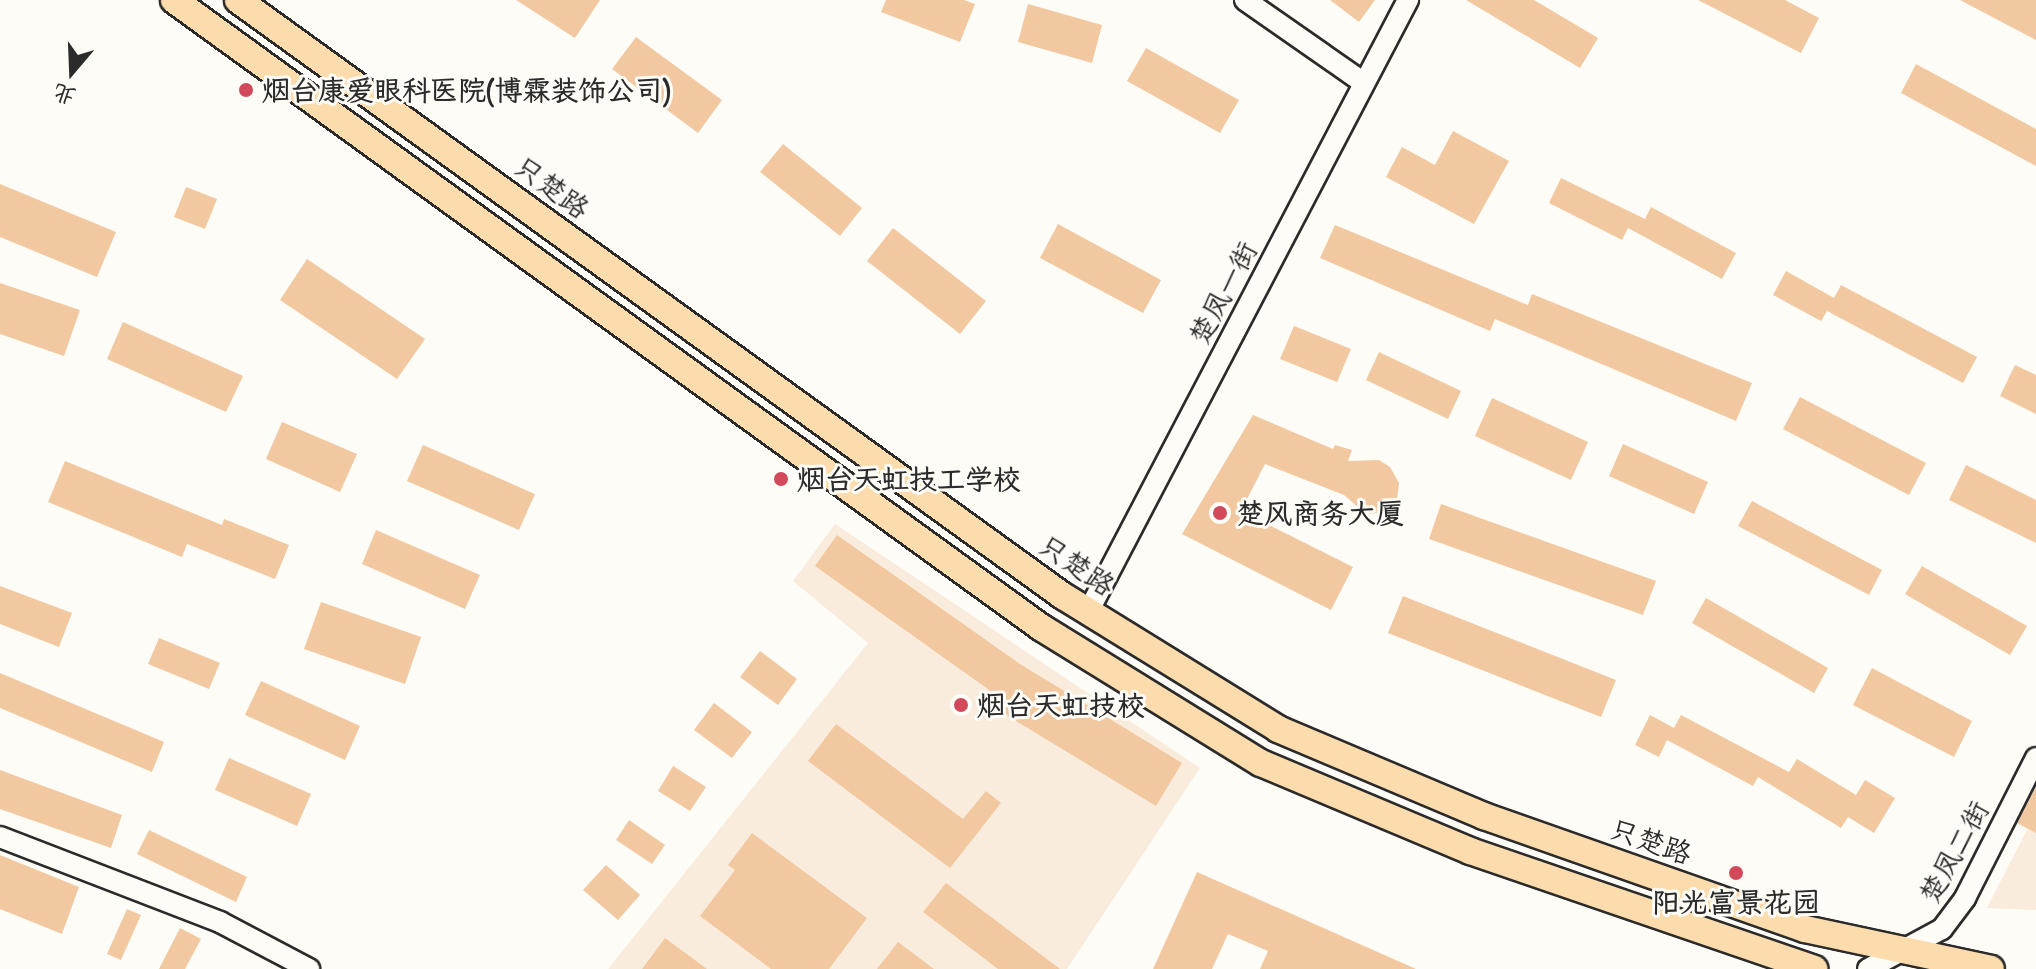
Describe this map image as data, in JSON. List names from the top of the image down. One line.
{"streets":{"main road":["只楚路"],"street":["楚凤一街","楚凤二街"]},"crossings":[["只楚路","楚凤一街"],["只楚路","楚凤二街"]],"places":["烟台康爱眼科医院(博霖装饰公司)","烟台天虹技工学校","楚风商务大厦","烟台天虹技校","阳光富景花园"],"north":"bottom"}
